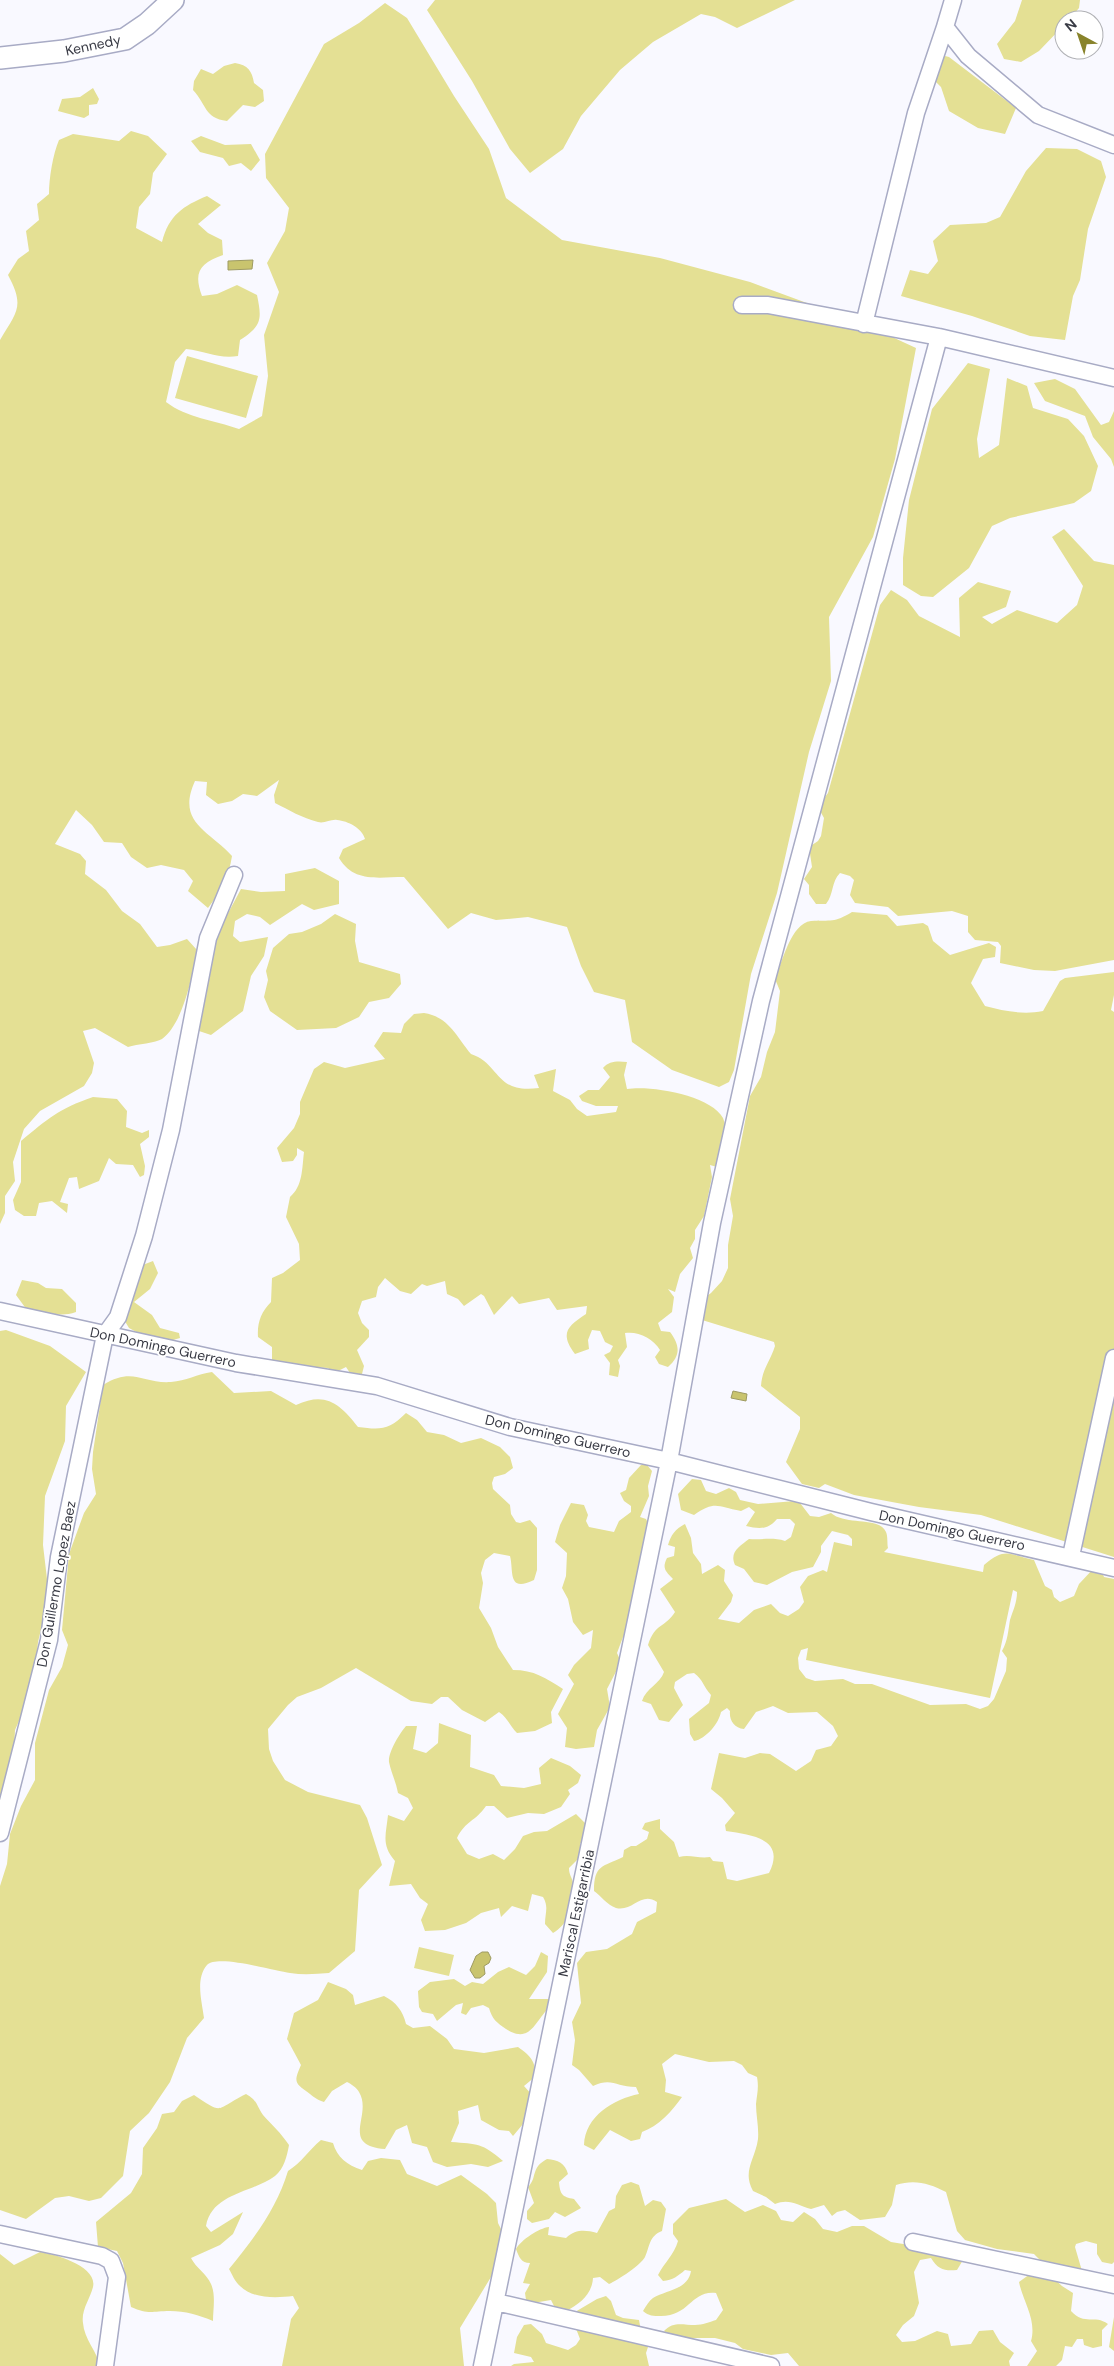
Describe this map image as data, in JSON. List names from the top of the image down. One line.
{"streets":{"main road":["Kennedy"],"street":["Don Domingo Guerrero","Don Guillermo Lopez Baez","Mariscal Estigarribia"]},"crossings":[["Don Domingo Guerrero","Don Guillermo Lopez Baez"],["Don Domingo Guerrero","Mariscal Estigarribia"]],"north":"top left"}
